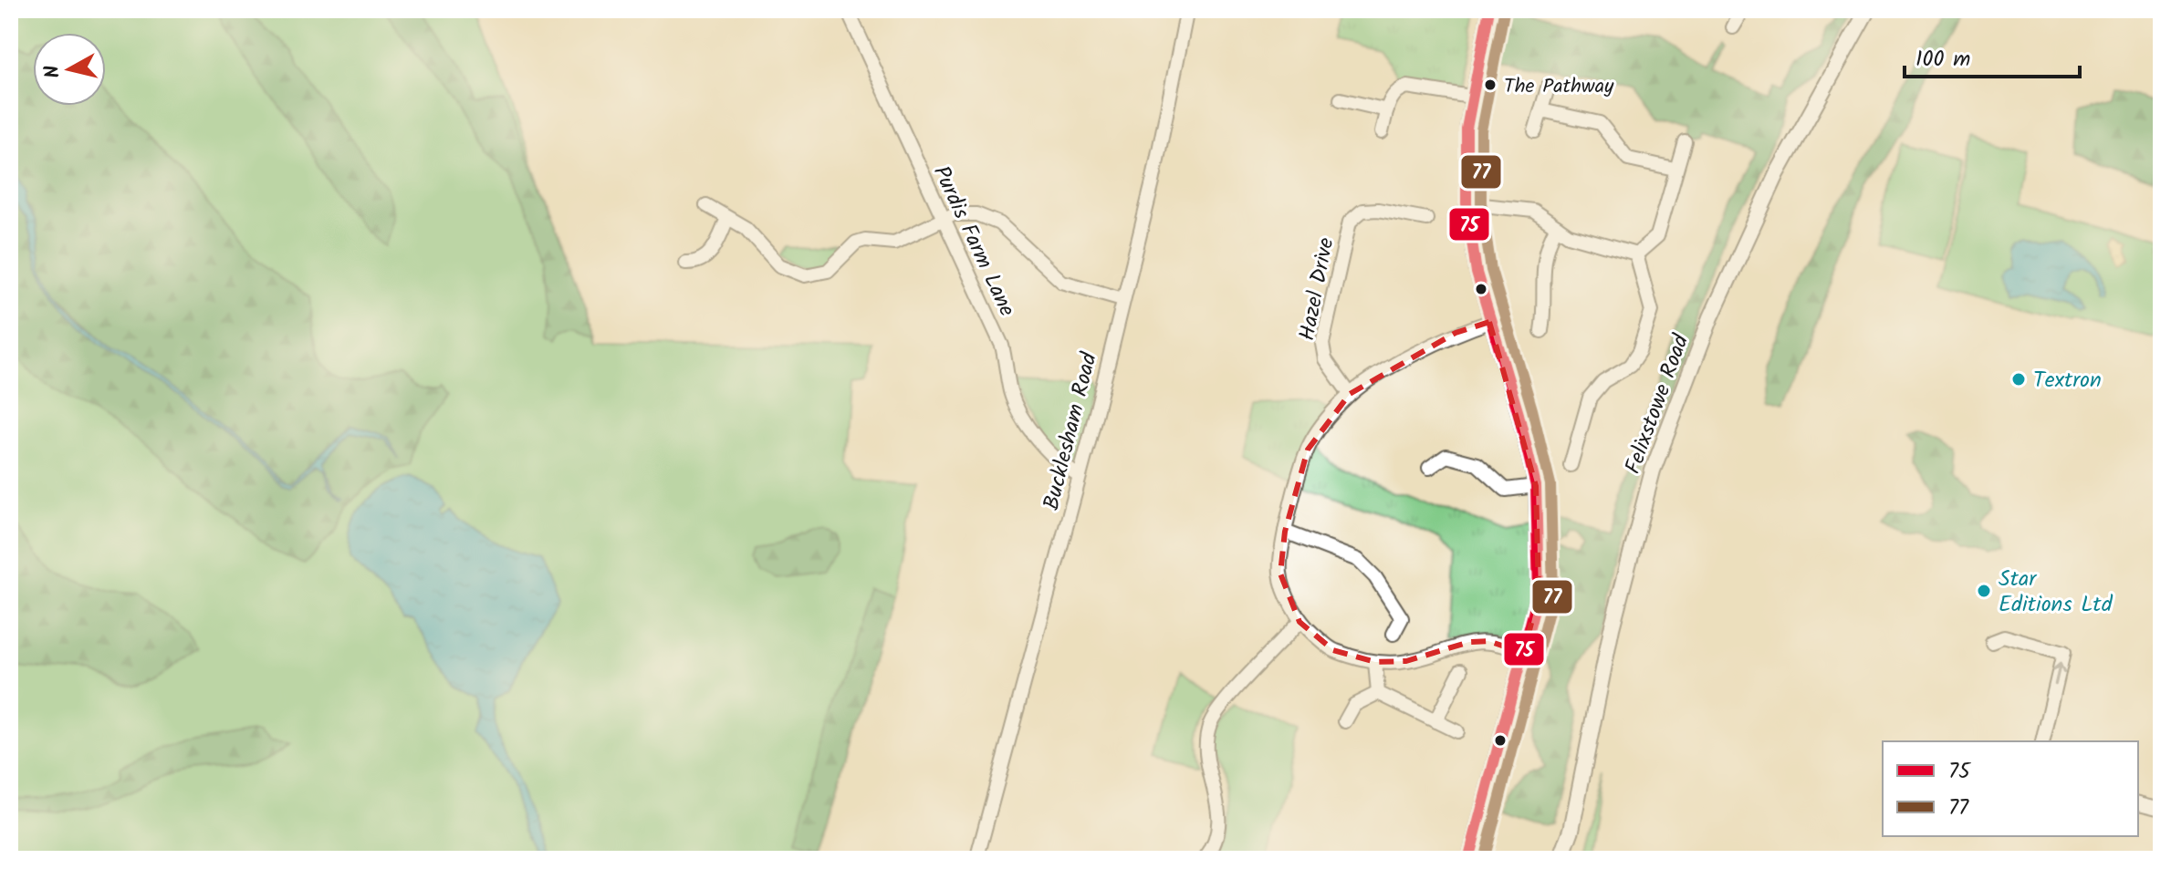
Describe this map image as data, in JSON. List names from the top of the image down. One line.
{"streets":{"main road":["Felixstowe Road"],"street":["Purdis Farm Lane","Hazel Drive","Bucklesham Road"]},"crossings":[["Purdis Farm Lane","Bucklesham Road"]],"places":["The Pathway","Textron","Star Editions Ltd"],"lines":["transit line 75","transit line 77"],"legend":["75","77"],"scale_bar":"100 m","north":"left"}
